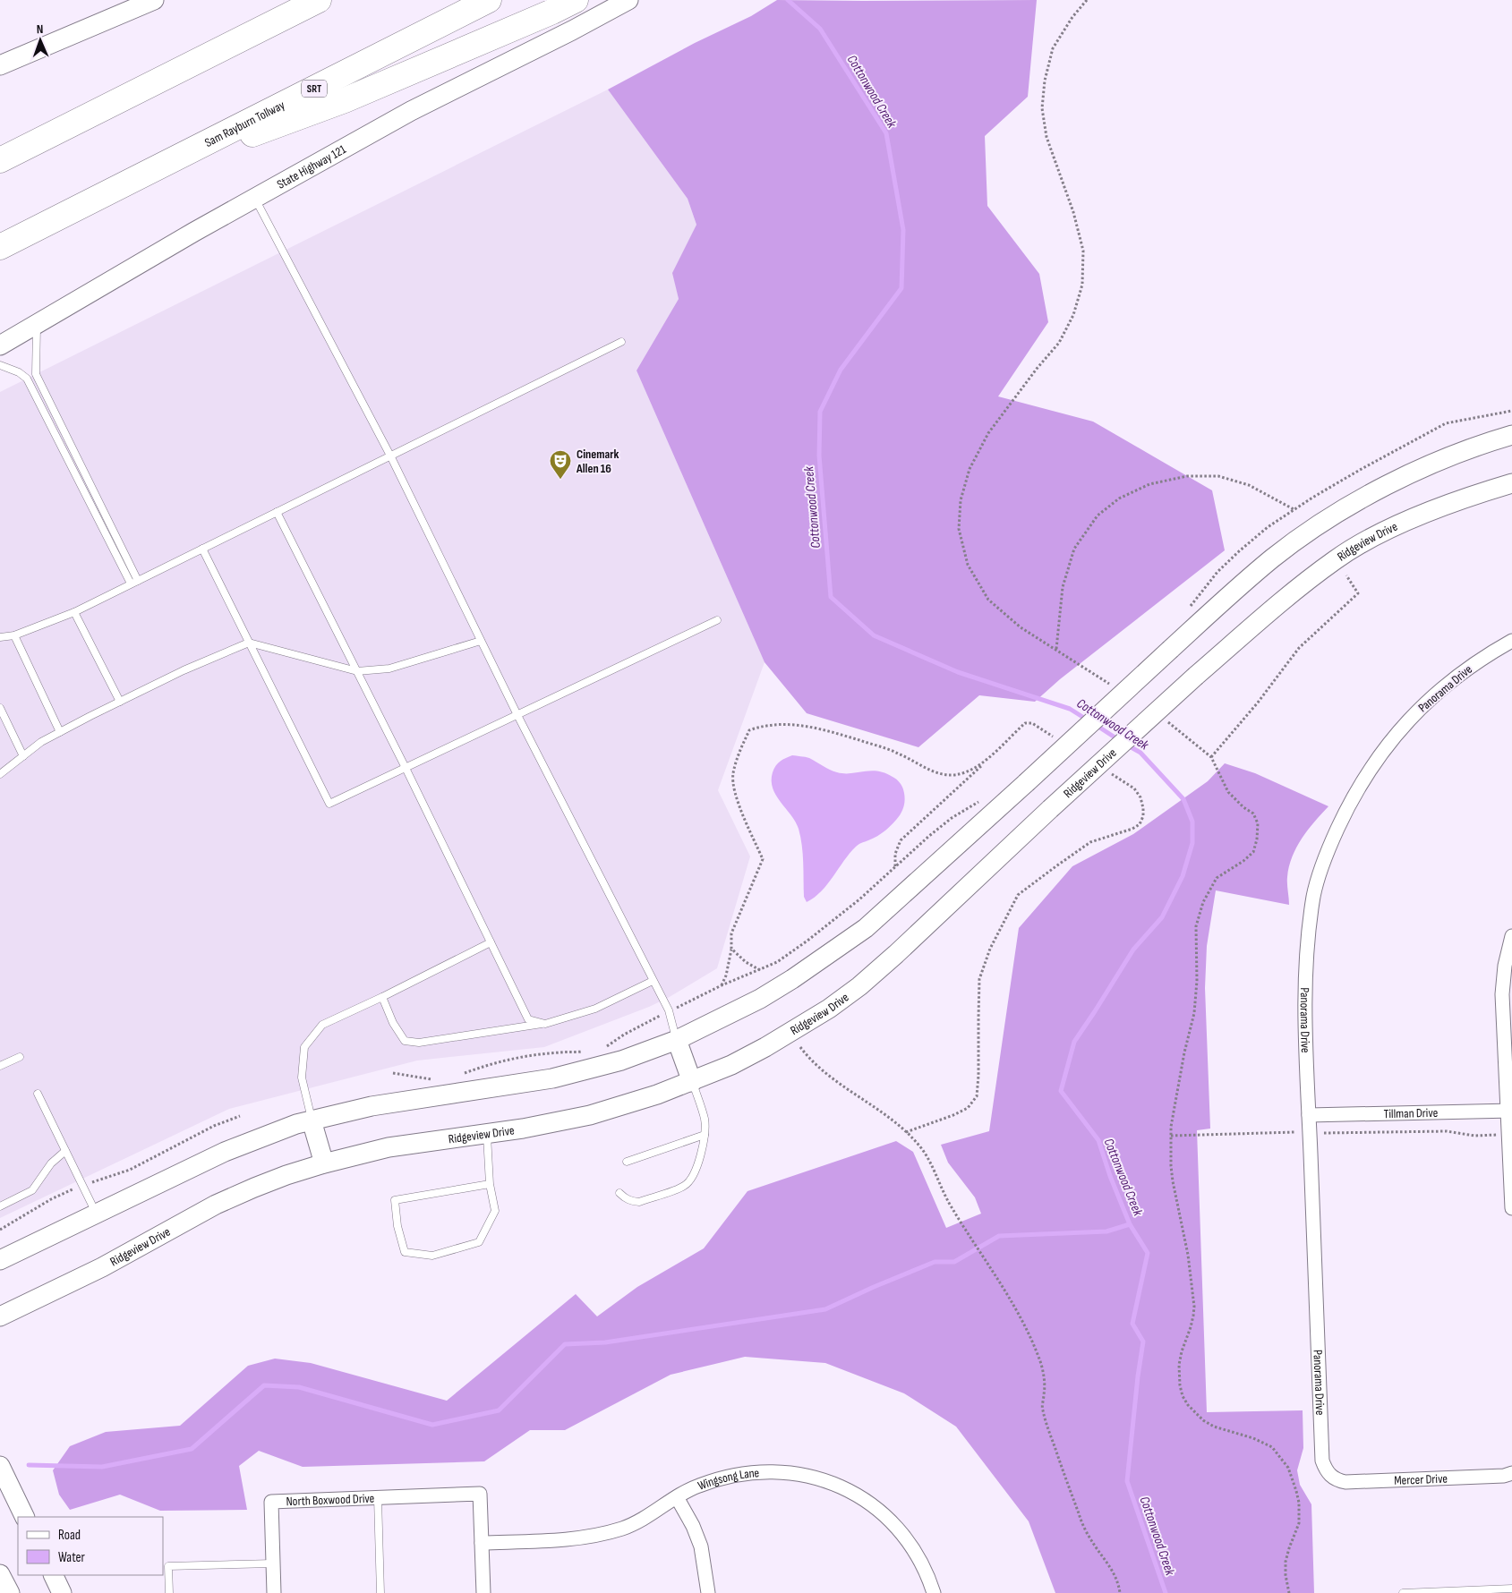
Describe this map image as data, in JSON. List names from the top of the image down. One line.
{"streets":{"highway":["SRT","Sam Rayburn Tollway"],"main road":["State Highway 121","Ridgeview Drive"],"street":["Panorama Drive","Tillman Drive","Mercer Drive","Wingsong Lane","North Boxwood Drive"]},"crossings":[["Panorama Drive","Tillman Drive"],["Panorama Drive","Mercer Drive"],["Wingsong Lane","North Boxwood Drive"]],"water":["Cottonwood Creek"],"places":{"theatre":["Cinemark Allen 16"]},"legend":["Road","Water"],"north":"top"}
